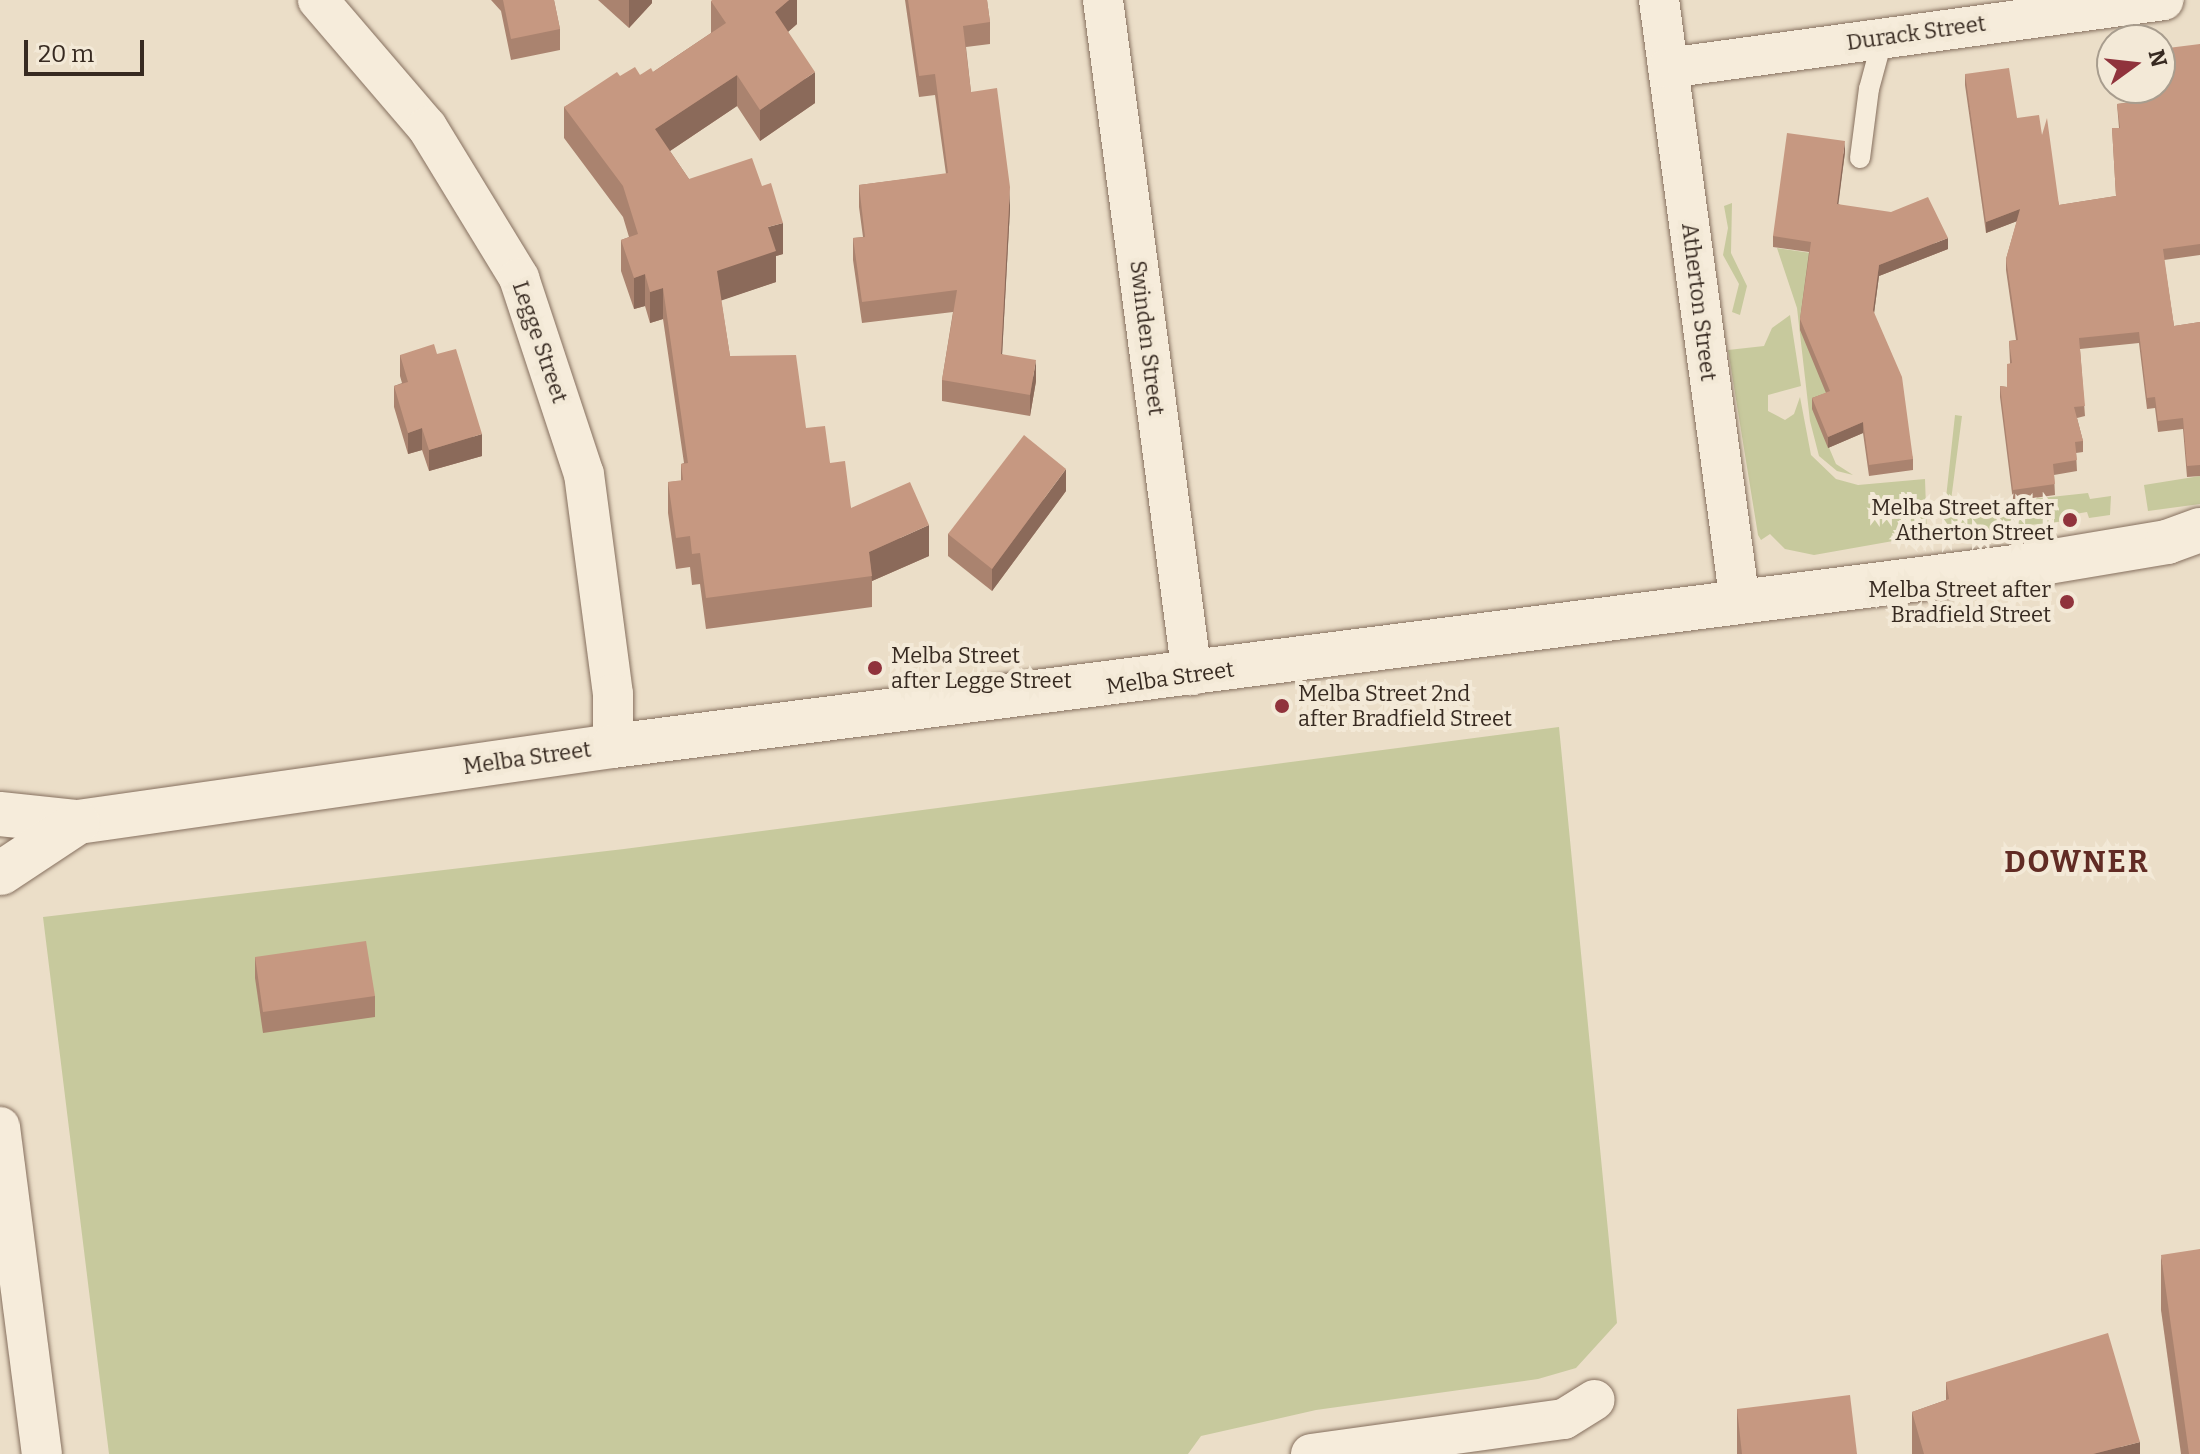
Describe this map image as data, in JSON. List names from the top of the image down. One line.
{"streets":{"street":["Durack Street","Atherton Street","Swinden Street","Legge Street","Melba Street"]},"crossings":[["Durack Street","Atherton Street"],["Atherton Street","Melba Street"],["Swinden Street","Melba Street"],["Legge Street","Melba Street"]],"districts":["DOWNER"],"places":["Melba Street after Atherton Street","Melba Street after Bradfield Street","Melba Street after Legge Street","Melba Street 2nd after Bradfield Street"],"scale_bar":"20 m","north":"right"}
